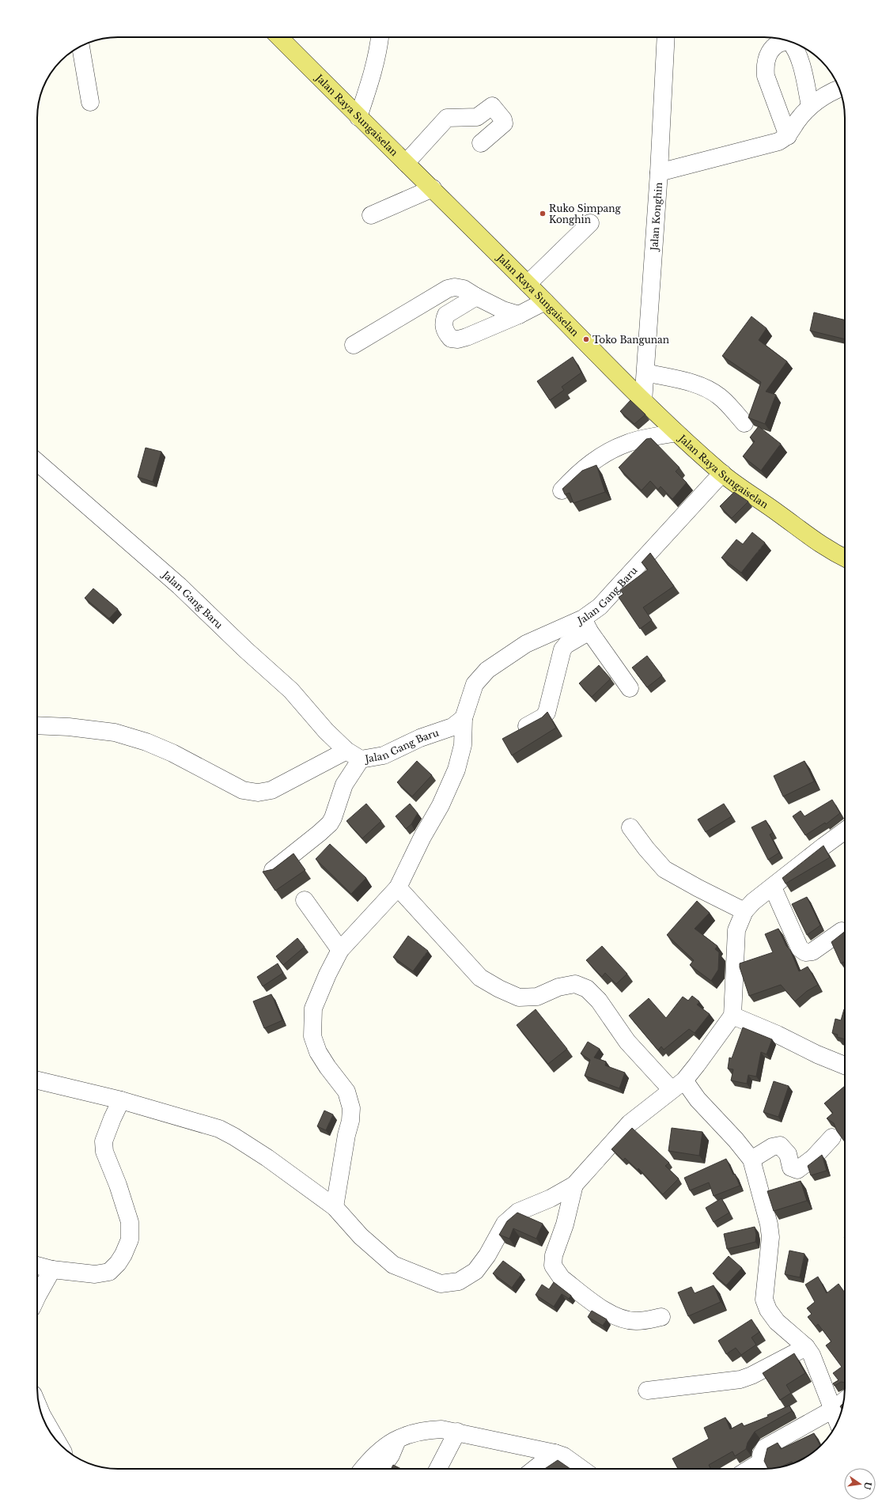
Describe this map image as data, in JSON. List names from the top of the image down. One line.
{"streets":{"main road":["Jalan Raya Sungaiselan"],"street":["Jalan Konghin","Jalan Gang Baru"]},"crossings":[["Jalan Raya Sungaiselan","Jalan Konghin"],["Jalan Raya Sungaiselan","Jalan Gang Baru"]],"places":["Ruko Simpang Konghin","Toko Bangunan"],"north":"right"}
